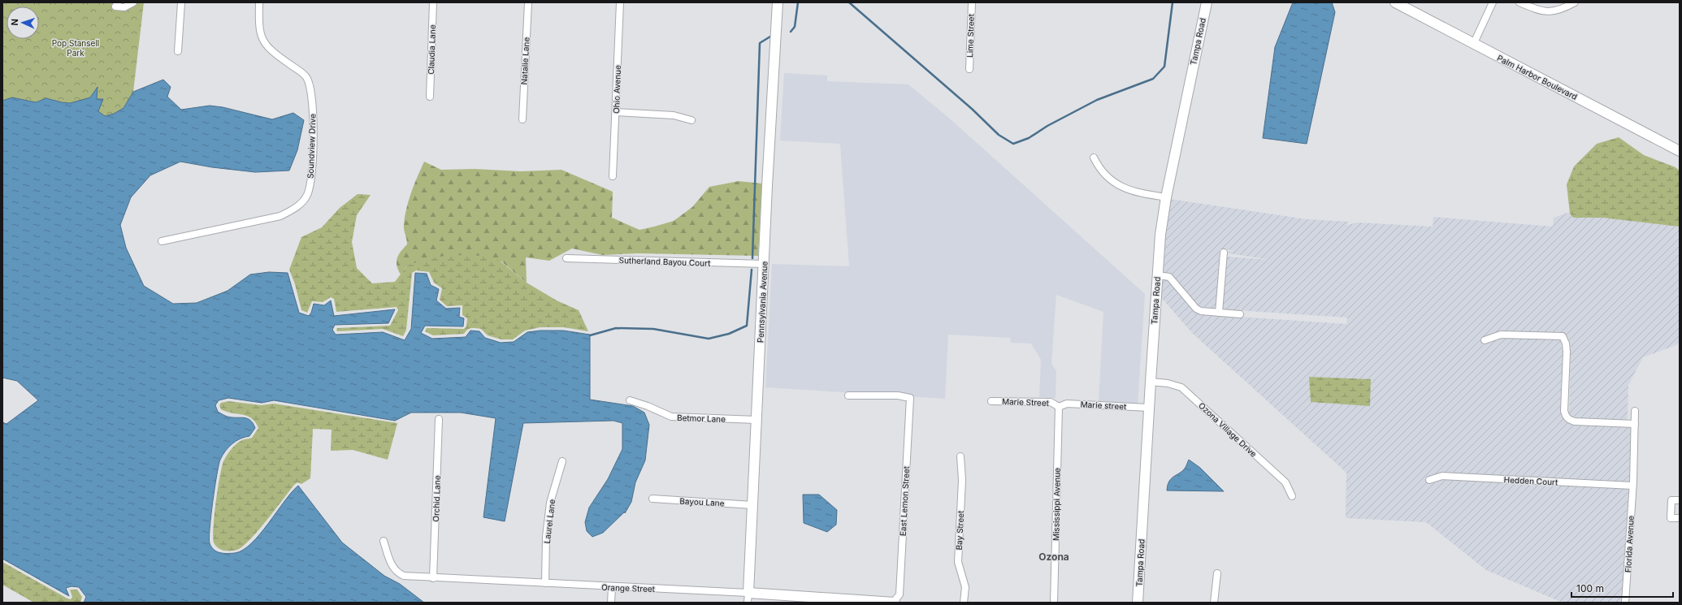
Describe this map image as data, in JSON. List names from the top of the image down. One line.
{"streets":{"street":["Lime Street","Tampa Road","Claudia Lane","Natalie Lane","Palm Harbor Boulevard","Ohio Avenue","Soundview Drive","Sutherland Bayou Court","Pennsylvania Avenue","Marie Street","Marie street","Betmor Lane","Ozona Village Drive","Hedden Court","Orchid Lane","East Lemon Street","Bayou Lane","Mississippi Avenue","Laurel Lane","Bay Street","Florida Avenue","Orange Street"]},"crossings":[["Tampa Road","Marie street"],["Tampa Road","Ozona Village Drive"],["Sutherland Bayou Court","Pennsylvania Avenue"],["Pennsylvania Avenue","Betmor Lane"],["Pennsylvania Avenue","Bayou Lane"],["Pennsylvania Avenue","Orange Street"],["Marie Street","Marie street"],["Marie Street","Mississippi Avenue"],["Marie street","Mississippi Avenue"],["Hedden Court","Florida Avenue"],["Orchid Lane","Orange Street"],["East Lemon Street","Orange Street"],["Laurel Lane","Orange Street"]],"districts":["Ozona"],"parks":["Pop Stansell Park"],"scale_bar":"100 m","north":"left"}
